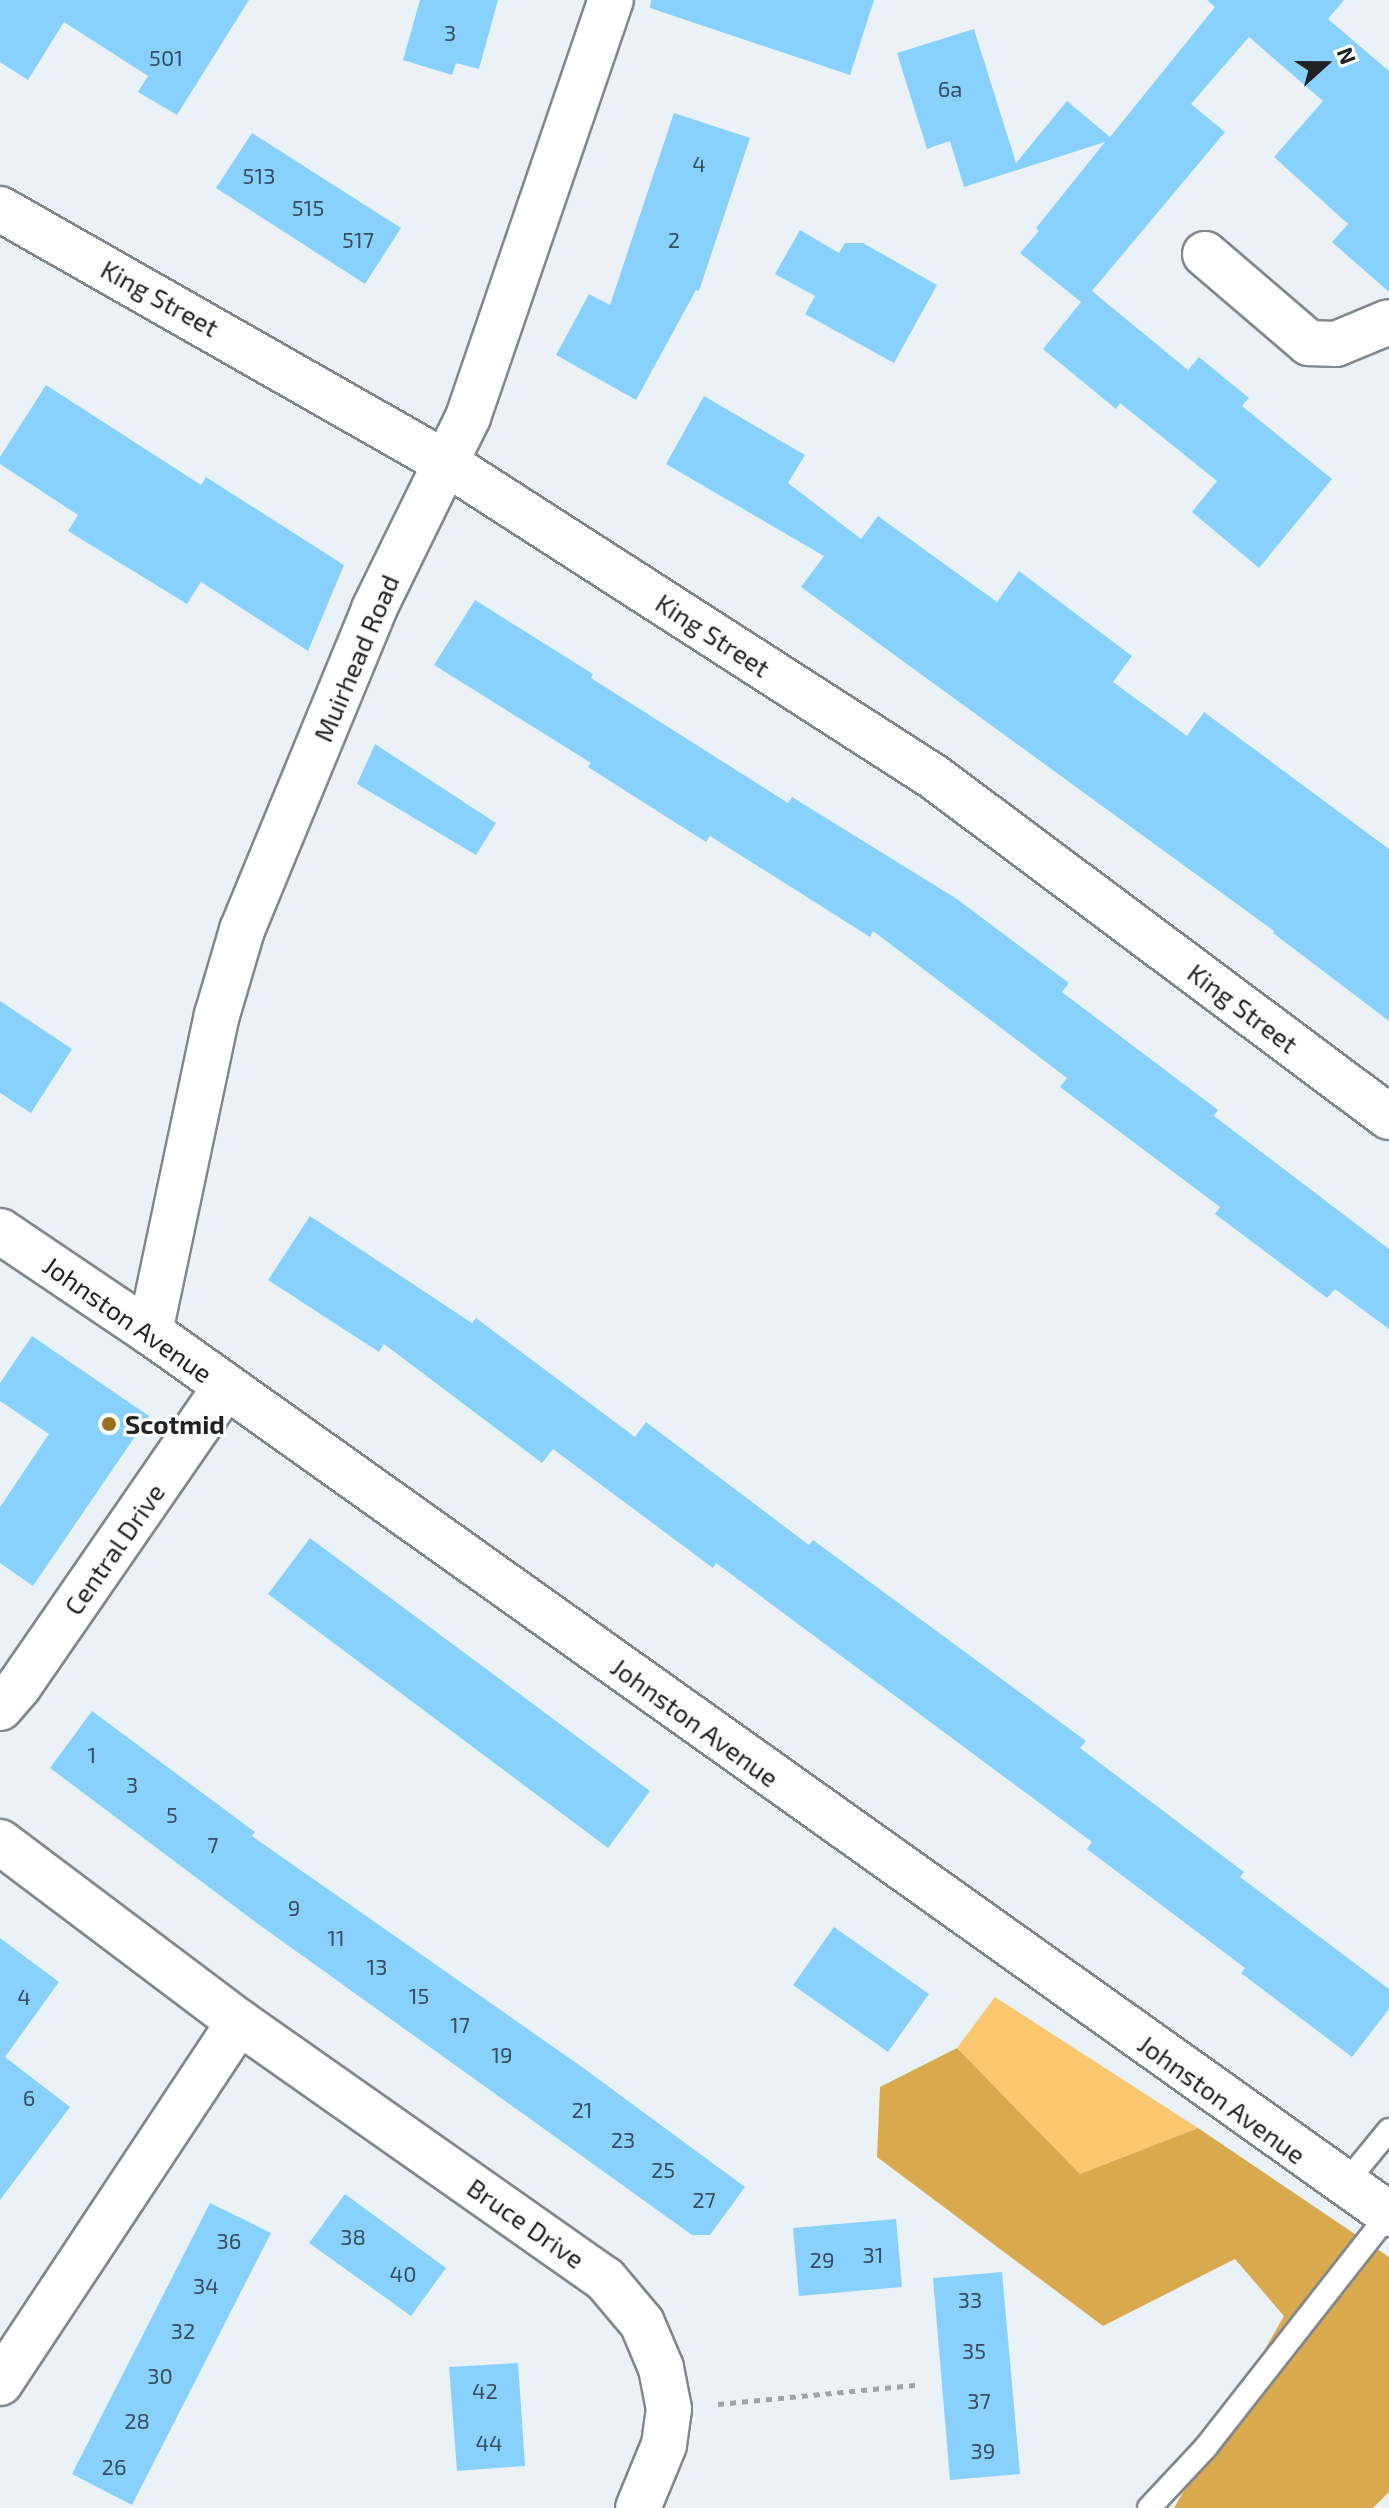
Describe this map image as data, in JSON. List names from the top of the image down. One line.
{"streets":{"street":["King Street","Muirhead Road","Johnston Avenue","Central Drive","Bruce Drive"]},"crossings":[["King Street","Muirhead Road"],["Muirhead Road","Johnston Avenue"],["Johnston Avenue","Central Drive"]],"places":["Scotmid"],"house_numbers":["3","501","6a","4","513","515","517","2","1","3","5","7","9","11","13","15","4","17","19","6","21","23","25","27","38","36","31","29","40","34","33","32","35","30","42","37","28","44","39","26"],"north":"right"}
